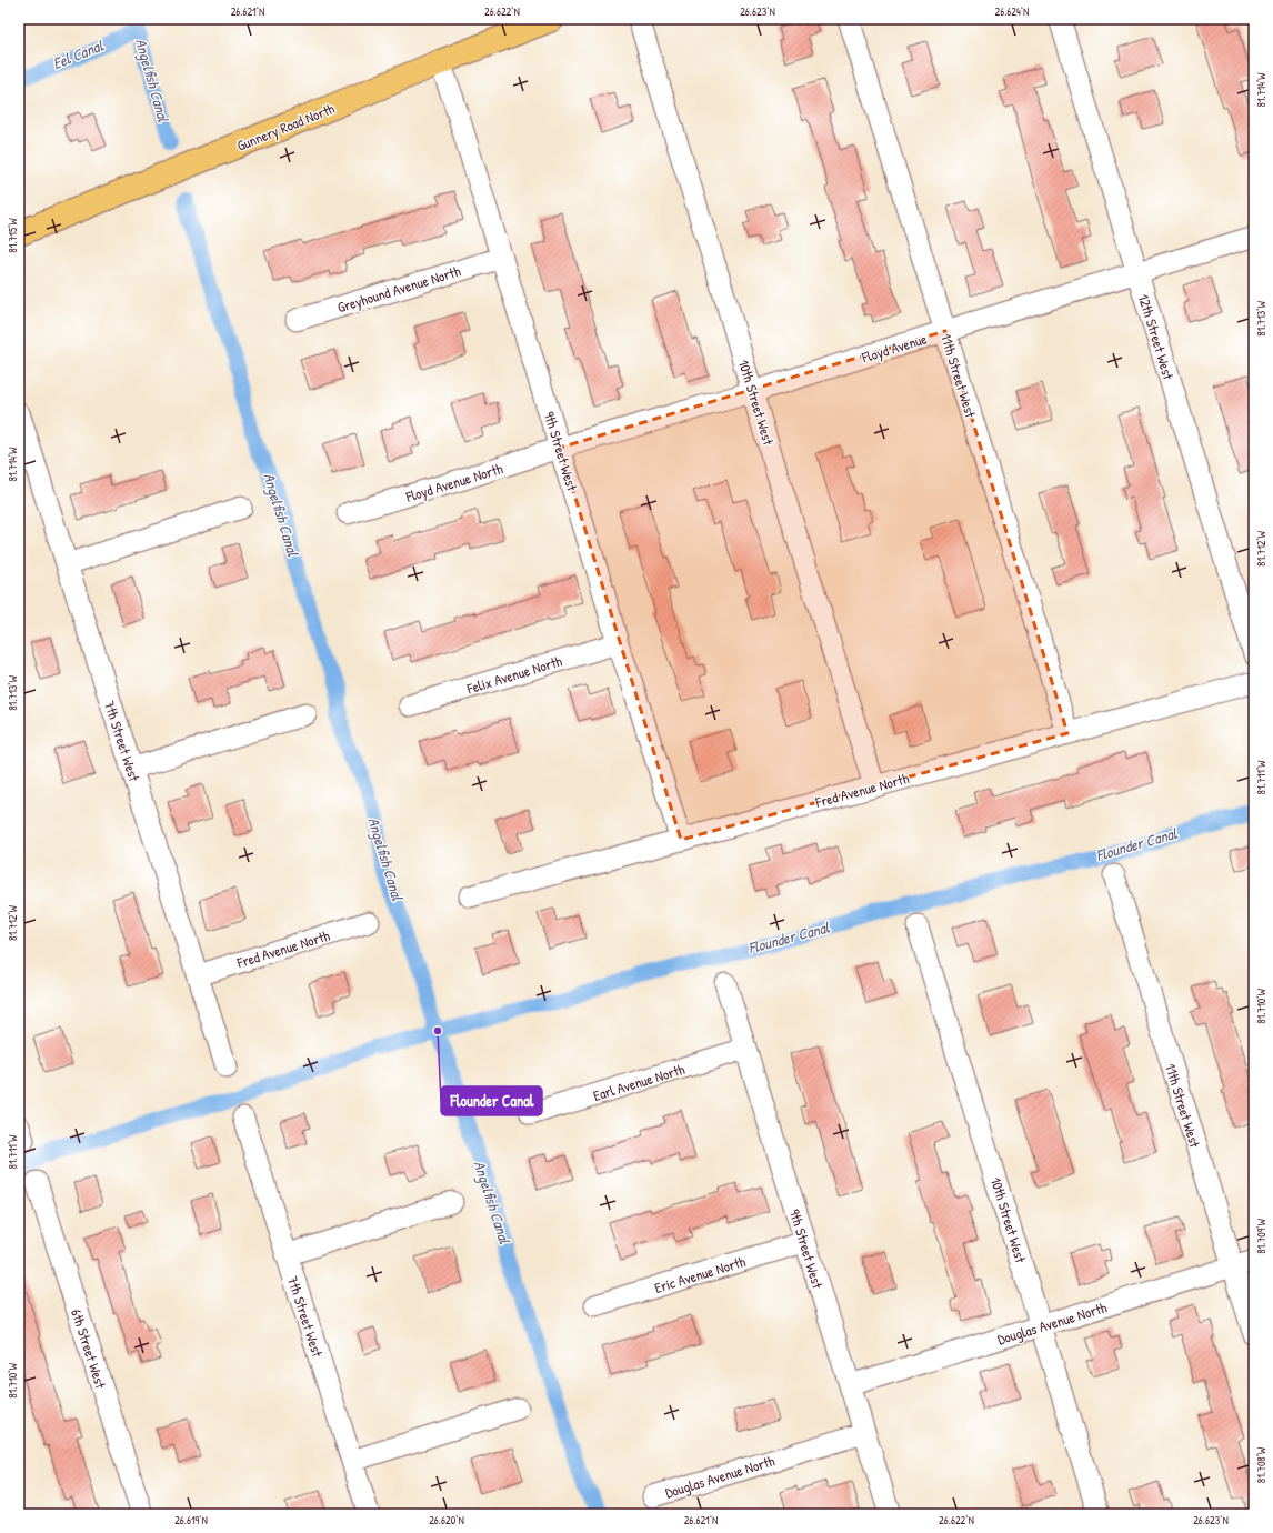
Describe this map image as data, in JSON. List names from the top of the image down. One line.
{"streets":{"main road":["Gunnery Road North"],"street":["Greyhound Avenue North","12th Street West","Floyd Avenue","11th Street West","10th Street West","9th Street West","Floyd Avenue North","Felix Avenue North","7th Street West","Fred Avenue North","Earl Avenue North","Eric Avenue North","Douglas Avenue North","6th Street West"]},"crossings":[["Gunnery Road North","9th Street West"],["Greyhound Avenue North","9th Street West"],["12th Street West","Floyd Avenue"],["Floyd Avenue","11th Street West"],["Floyd Avenue","10th Street West"],["Floyd Avenue","9th Street West"],["Floyd Avenue","Floyd Avenue North"],["11th Street West","Fred Avenue North"],["11th Street West","Douglas Avenue North"],["10th Street West","Fred Avenue North"],["10th Street West","Douglas Avenue North"],["9th Street West","Floyd Avenue North"],["9th Street West","Felix Avenue North"],["9th Street West","Fred Avenue North"],["9th Street West","Earl Avenue North"],["9th Street West","Eric Avenue North"],["9th Street West","Douglas Avenue North"],["7th Street West","Fred Avenue North"]],"water":["Eel Canal","Angelfish Canal","Flounder Canal"],"places":["Flounder Canal"],"coordinates":["26.621°N","26.622°N","26.623°N","26.624°N","81.714°W","81.715°W","81.713°W","81.712°W","81.711°W","81.710°W","81.709°W","81.708°W","26.619°N","26.620°N"]}
